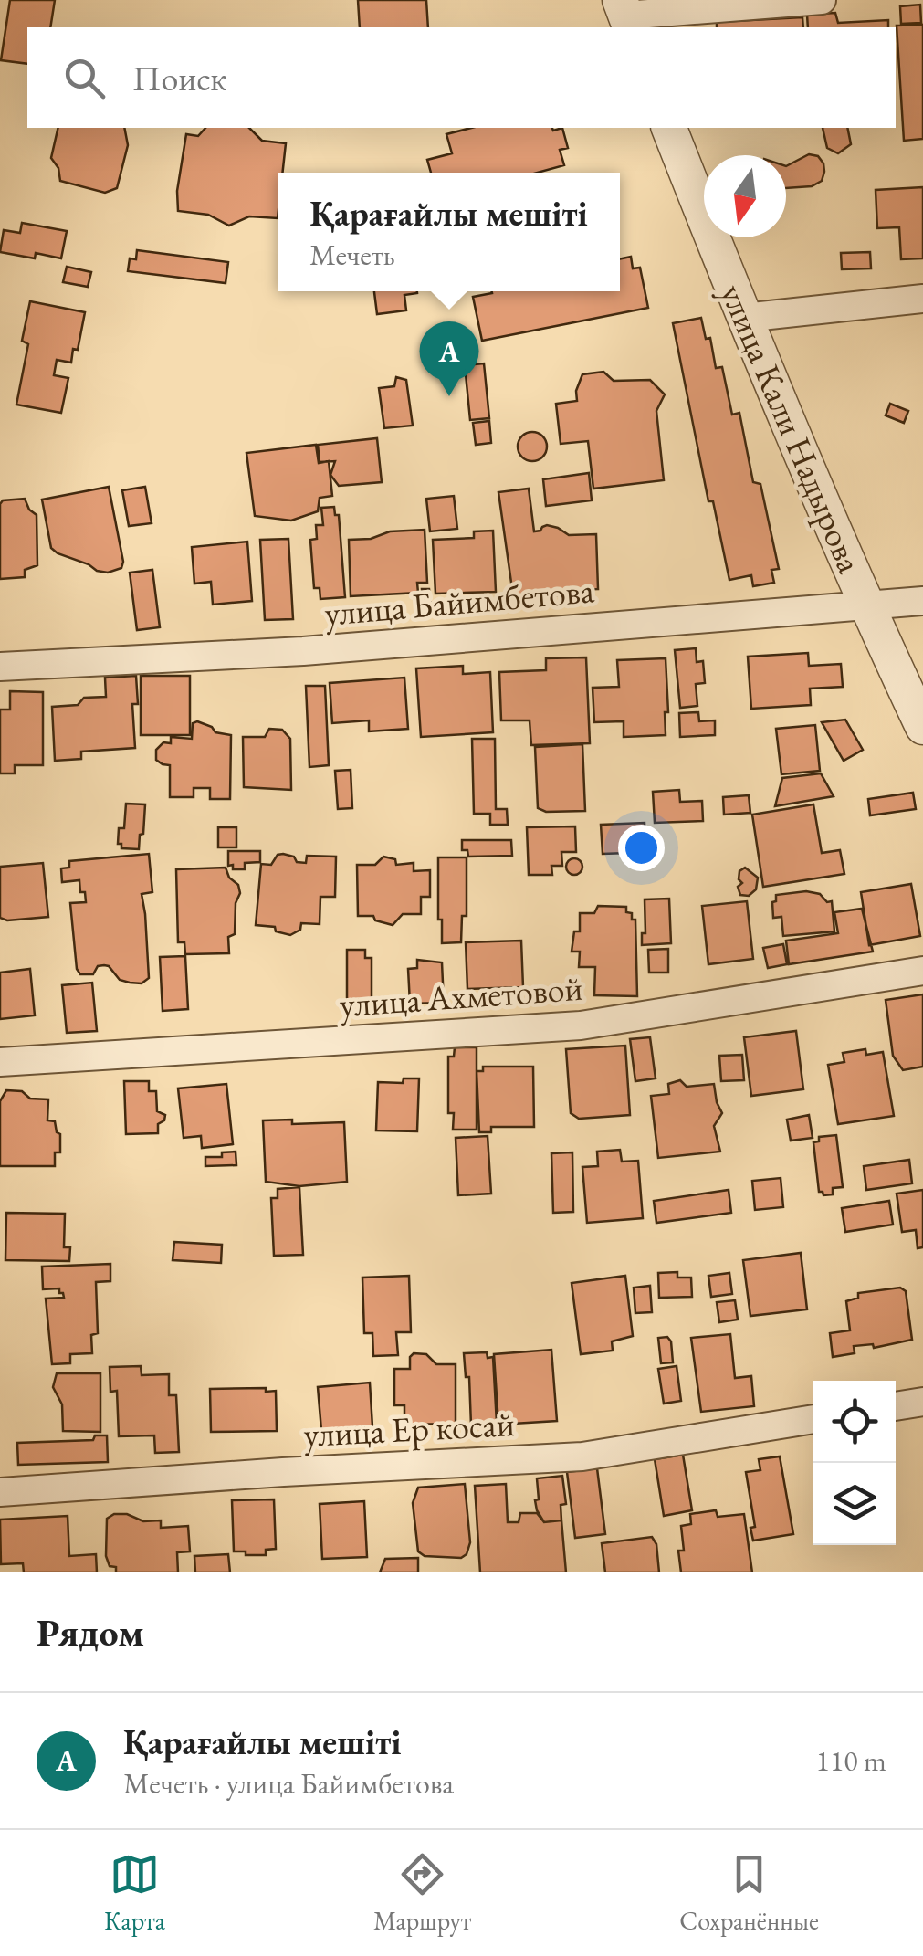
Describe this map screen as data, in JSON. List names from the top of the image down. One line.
{"streets":{"street":["улица Кали Надырова","улица Байимбетова","улица Ахметовой","улица Ер косай"]},"crossings":[["улица Кали Надырова","улица Байимбетова"]],"north":"bottom","page":{"search":"Поиск","popup":["Қарағайлы мешіті","Мечеть"],"pins":"A","heading":"Рядом","list":[{"mark":"A","name":"Қарағайлы мешіті","note":"Мечеть · улица Байимбетова","value":"110 m"}],"nav":["Карта","Маршрут","Сохранённые"]}}
